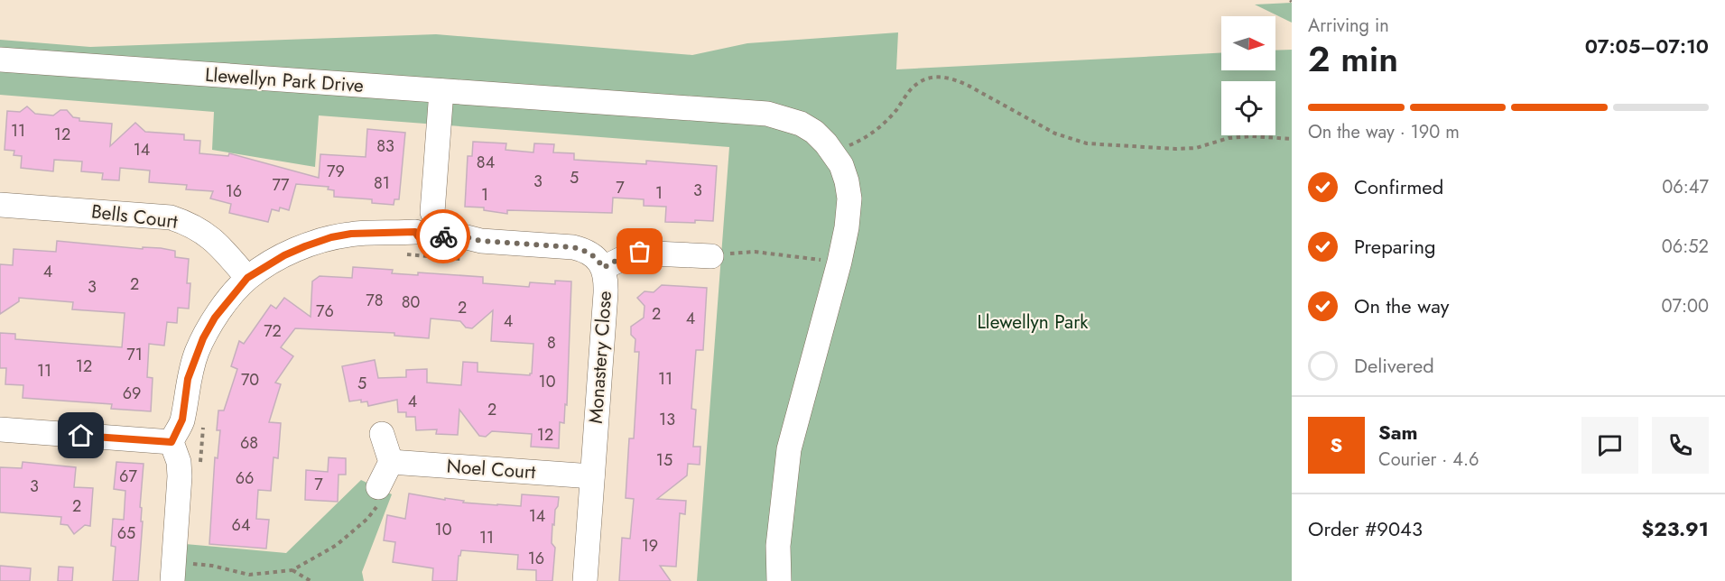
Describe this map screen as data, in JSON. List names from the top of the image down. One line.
{"streets":{"street":["Llewellyn Park Drive","Bells Court","Monastery Close","Noel Court"]},"crossings":[["Monastery Close","Noel Court"]],"parks":["Llewellyn Park"],"house_numbers":["11","12","83","14","84","79","5","3","81","77","7","3","16","1","1","4","2","3","78","80","2","76","2","4","4","72","8","71","12","11","11","70","10","5","69","4","2","13","12","68","15","67","66","7","3","2","14","64","10","65","11","19","16"],"north":"right","page":{"heading":["2 min","Arriving in","07:05–07:10"],"panel":["Sam","Courier · 4.6","Order #9043","$23.91"],"bar":"On the way · 190 m","list":[["Confirmed","06:47"],["Preparing","06:52"],["On the way","07:00"],"Delivered"],"round":"S"}}
